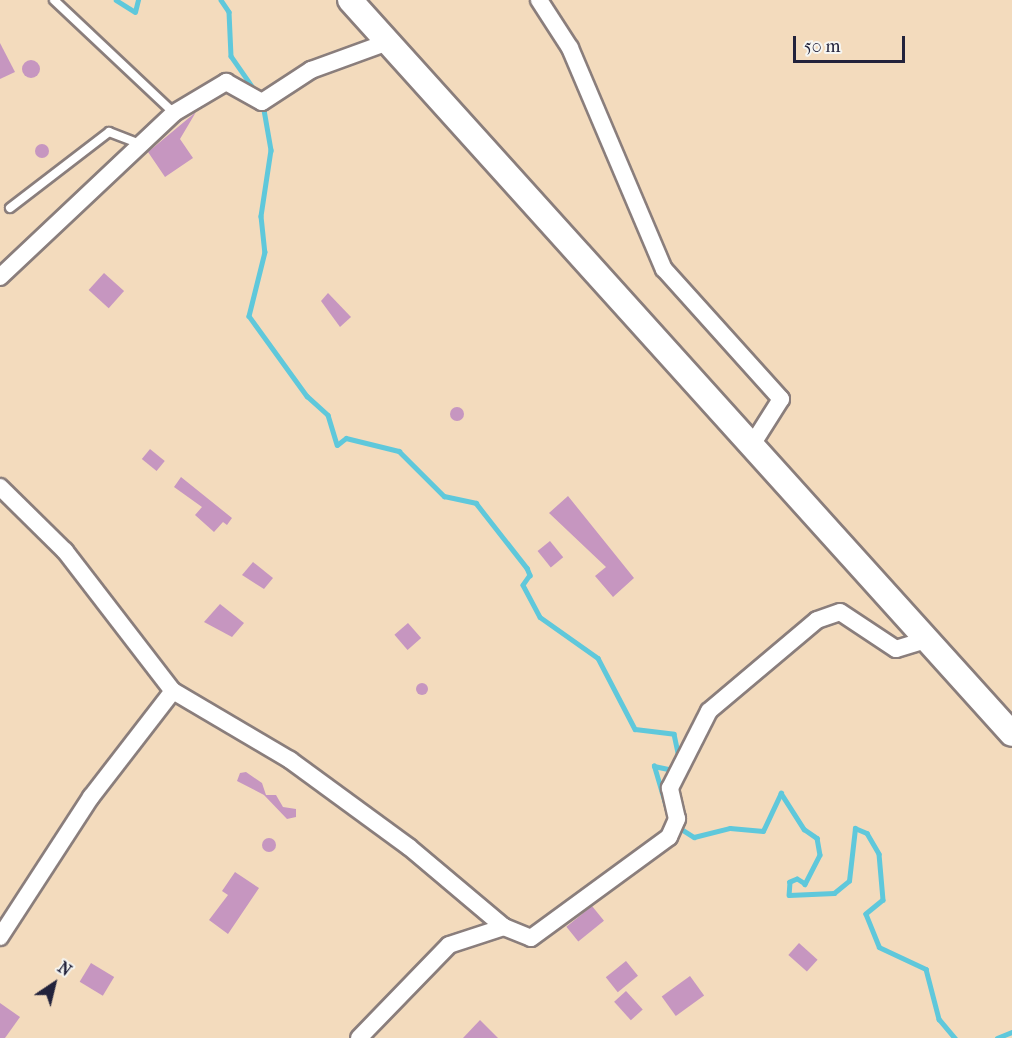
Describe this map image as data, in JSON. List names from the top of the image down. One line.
{"scale_bar":"50 m","north":"top right"}
